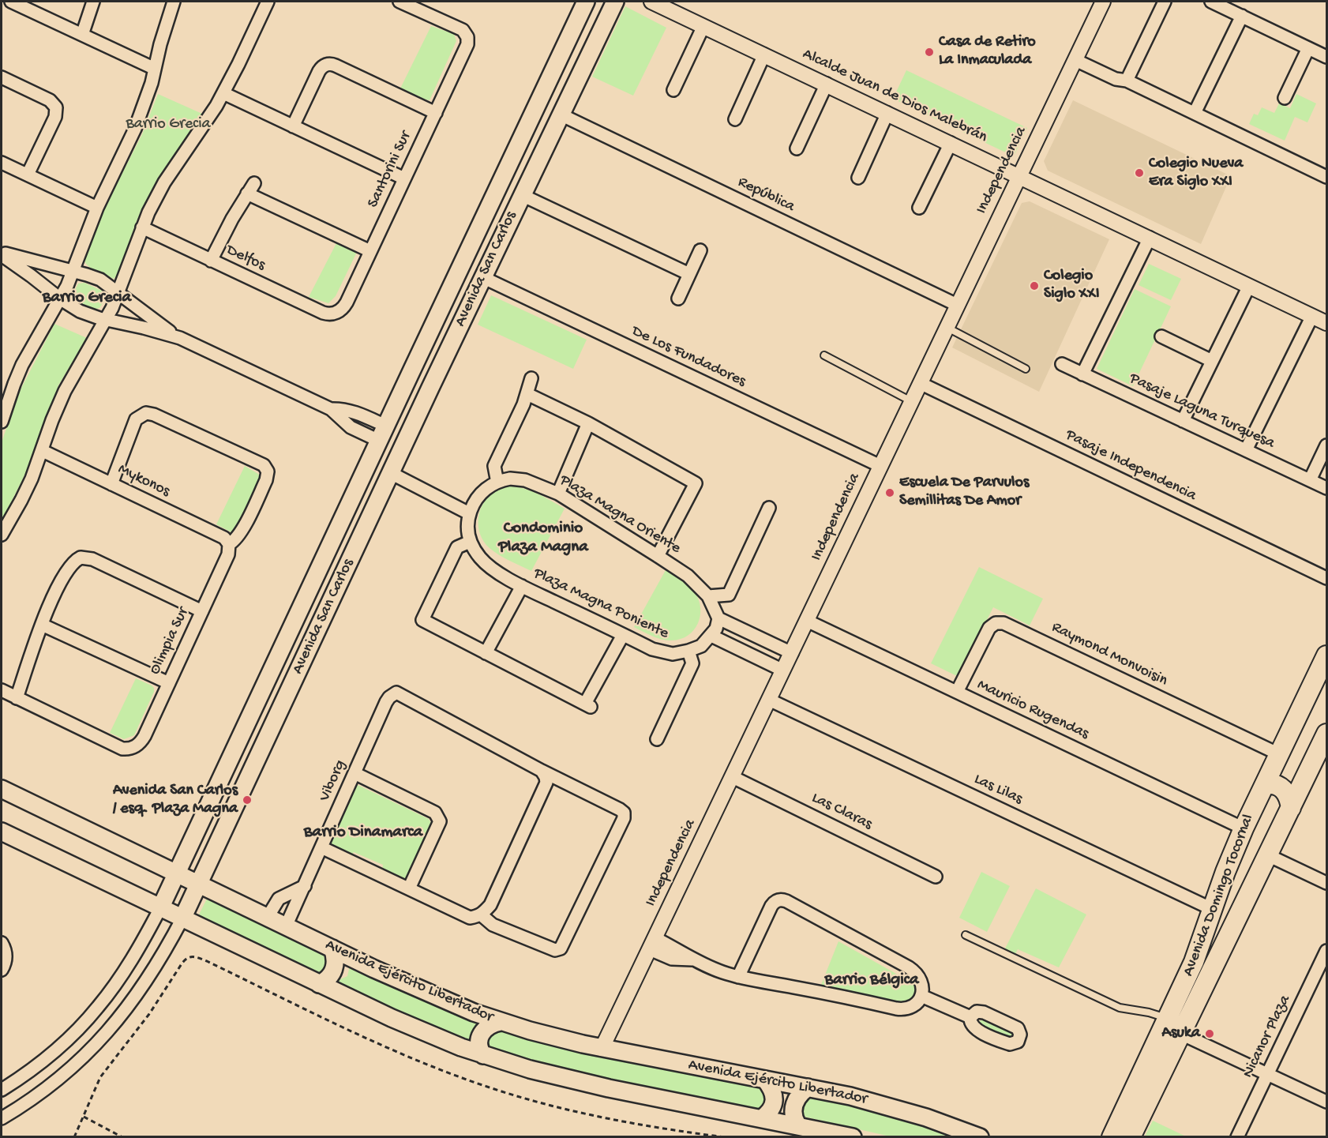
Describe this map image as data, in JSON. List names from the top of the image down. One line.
{"streets":{"main road":["Avenida San Carlos","Avenida Domingo Tocornal","Avenida Ejército Libertador"],"street":["Alcalde Juan de Dios Malebrán","Santorini Sur","Independencia","República","Delfos","De Los Fundadores","Pasaje Laguna Turquesa","Pasaje Independencia","Mykonos","Plaza Magna Oriente","Plaza Magna Poniente","Olimpia Sur","Raymond Monvoisin","Mauricio Rugendas","Viborg","Las Lilas","Las Claras","Nicanor Plaza"]},"crossings":[["Alcalde Juan de Dios Malebrán","Independencia"],["Santorini Sur","Delfos"],["Independencia","República"],["Independencia","De Los Fundadores"],["Independencia","Pasaje Independencia"],["Independencia","Mauricio Rugendas"],["Independencia","Las Lilas"],["Independencia","Las Claras"],["Independencia","Avenida Ejército Libertador"],["República","Avenida San Carlos"],["Avenida San Carlos","De Los Fundadores"],["Avenida San Carlos","Avenida Ejército Libertador"],["Mykonos","Olimpia Sur"],["Raymond Monvoisin","Mauricio Rugendas"],["Raymond Monvoisin","Avenida Domingo Tocornal"],["Mauricio Rugendas","Avenida Domingo Tocornal"],["Viborg","Avenida Ejército Libertador"],["Las Lilas","Avenida Domingo Tocornal"]],"districts":["Barrio Grecia","Condominio Plaza Magna","Barrio Dinamarca","Barrio Bélgica"],"parks":["Barrio Grecia"],"places":["Casa de Retiro La Inmaculada","Colegio Nueva Era Siglo XXI","Colegio Siglo XXI","Escuela De Parvulos Semillitas De Amor","Avenida San Carlos / esq. Plaza Magna","Asuka"]}
